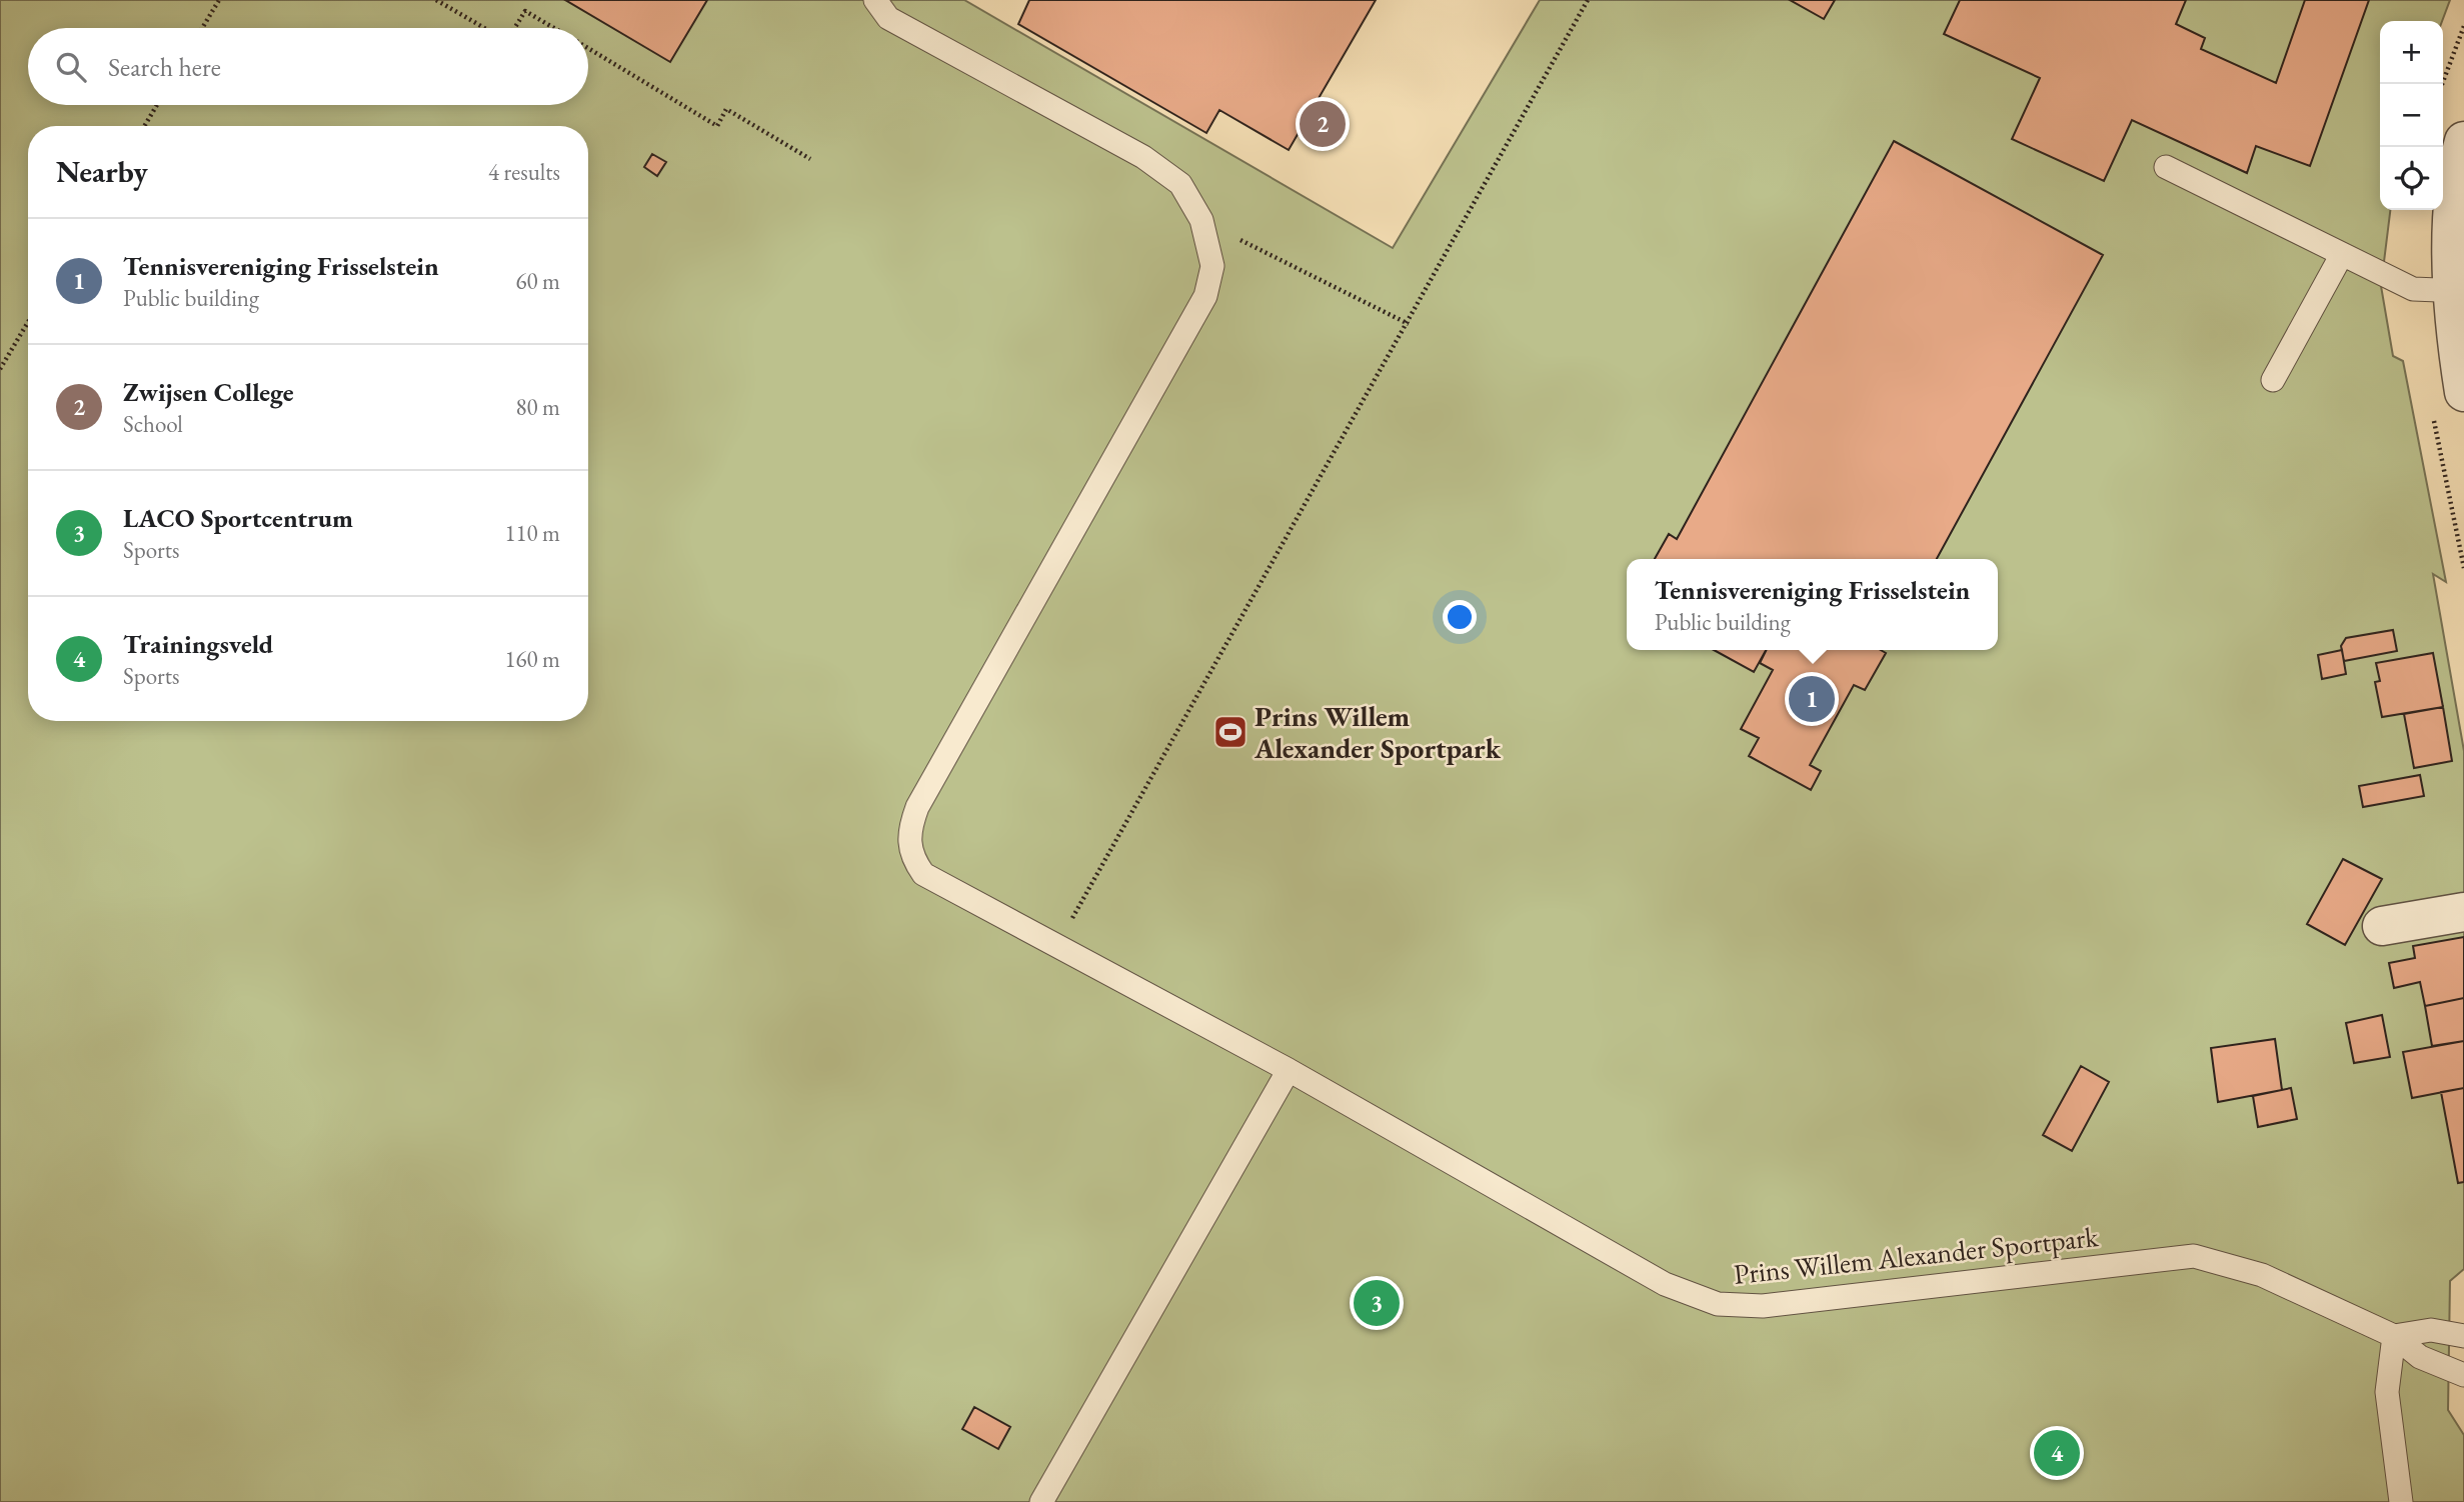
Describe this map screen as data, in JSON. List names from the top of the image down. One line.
{"streets":{"lane":["Prins Willem Alexander Sportpark"]},"places":{"sports":["Prins Willem Alexander Sportpark"]},"page":{"map_buttons":["+","−"],"search":"Search here","pins":["2","1","3","4"],"heading":["Nearby","4 results"],"list":[{"mark":"1","name":"Tennisvereniging Frisselstein","note":"Public building","value":"60 m"},{"mark":"2","name":"Zwijsen College","note":"School","value":"80 m"},{"mark":"3","name":"LACO Sportcentrum","note":"Sports","value":"110 m"},{"mark":"4","name":"Trainingsveld","note":"Sports","value":"160 m"}],"popup":["Tennisvereniging Frisselstein","Public building"]}}
